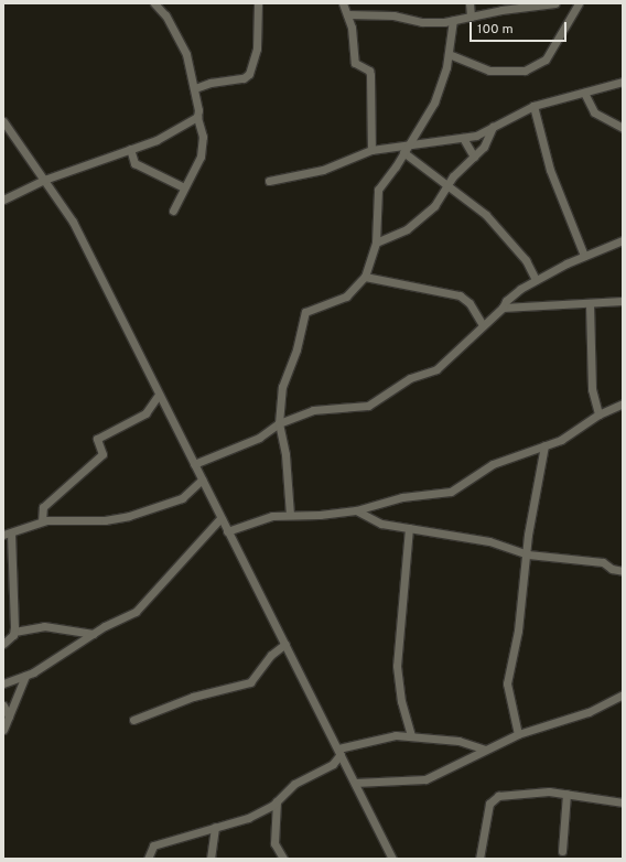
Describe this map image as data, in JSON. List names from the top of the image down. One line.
{"scale_bar":"100 m"}
